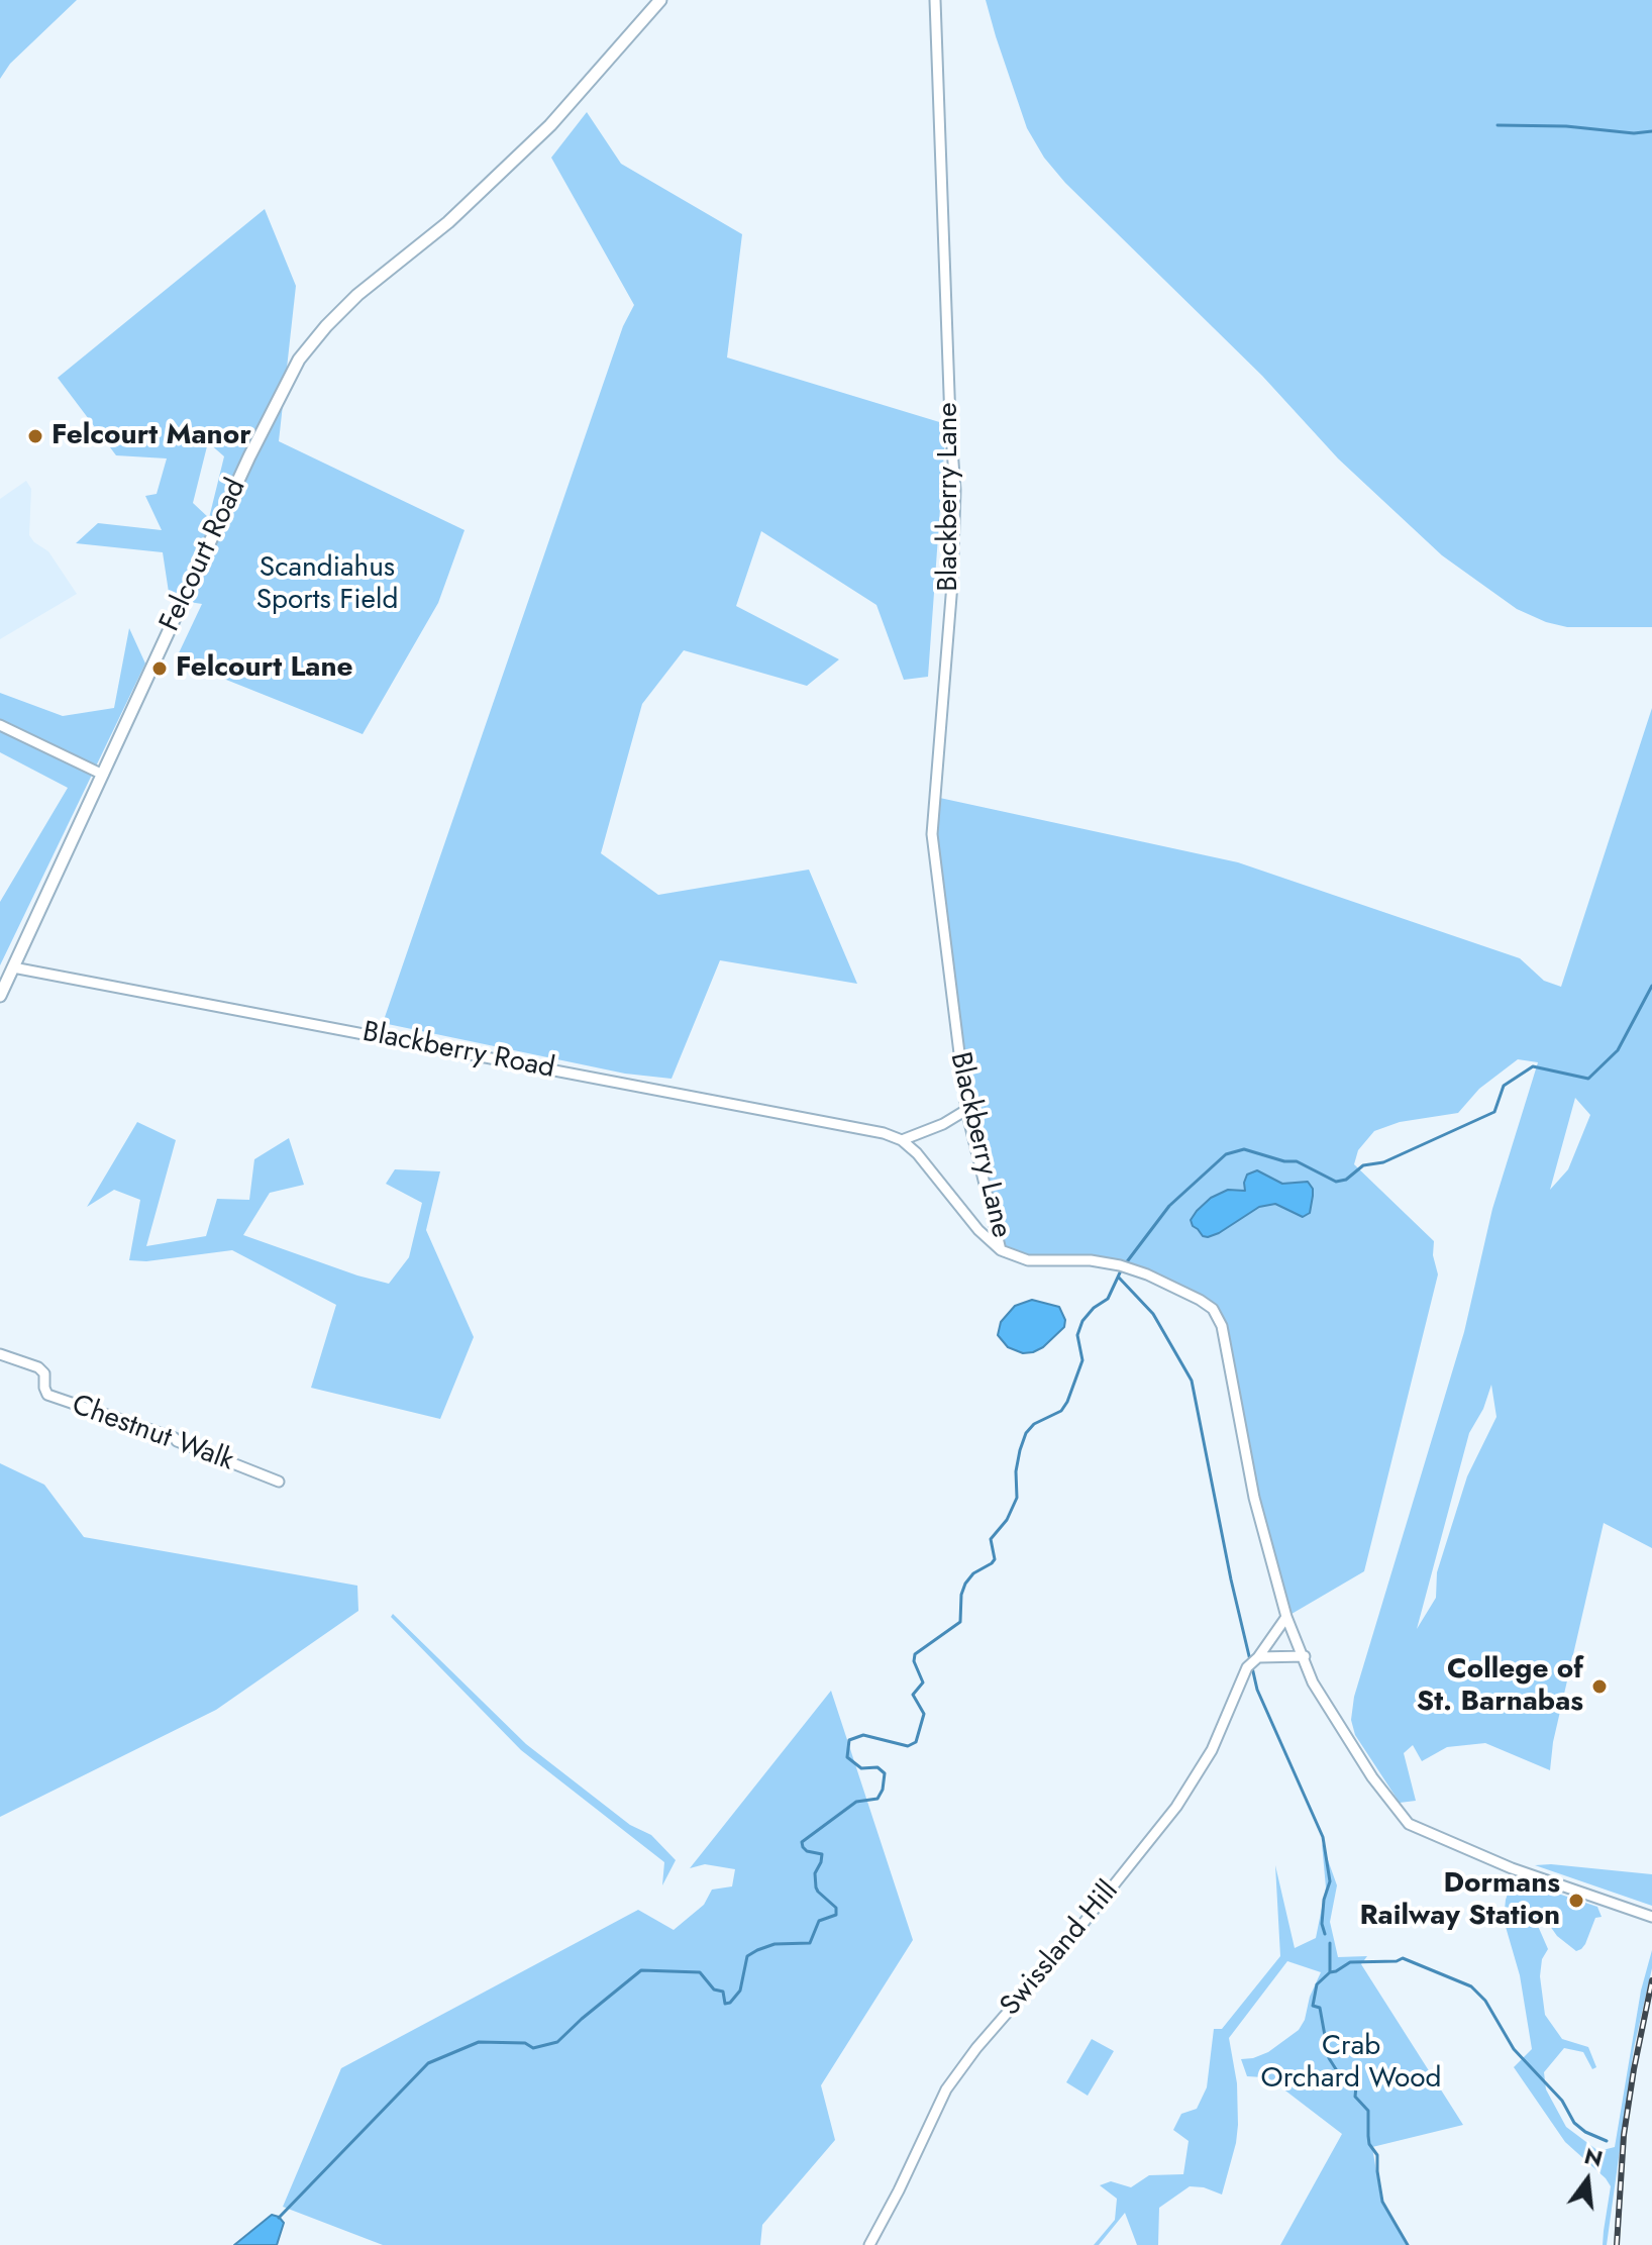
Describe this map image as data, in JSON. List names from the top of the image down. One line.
{"streets":{"street":["Blackberry Lane","Felcourt Road","Blackberry Road","Chestnut Walk","Swissland Hill"]},"crossings":[["Blackberry Lane","Blackberry Road"],["Blackberry Lane","Swissland Hill"],["Felcourt Road","Blackberry Road"]],"parks":["Scandiahus Sports Field","Crab Orchard Wood"],"places":["Felcourt Manor","Felcourt Lane","College of St. Barnabas","Dormans Railway Station"],"north":"top"}
